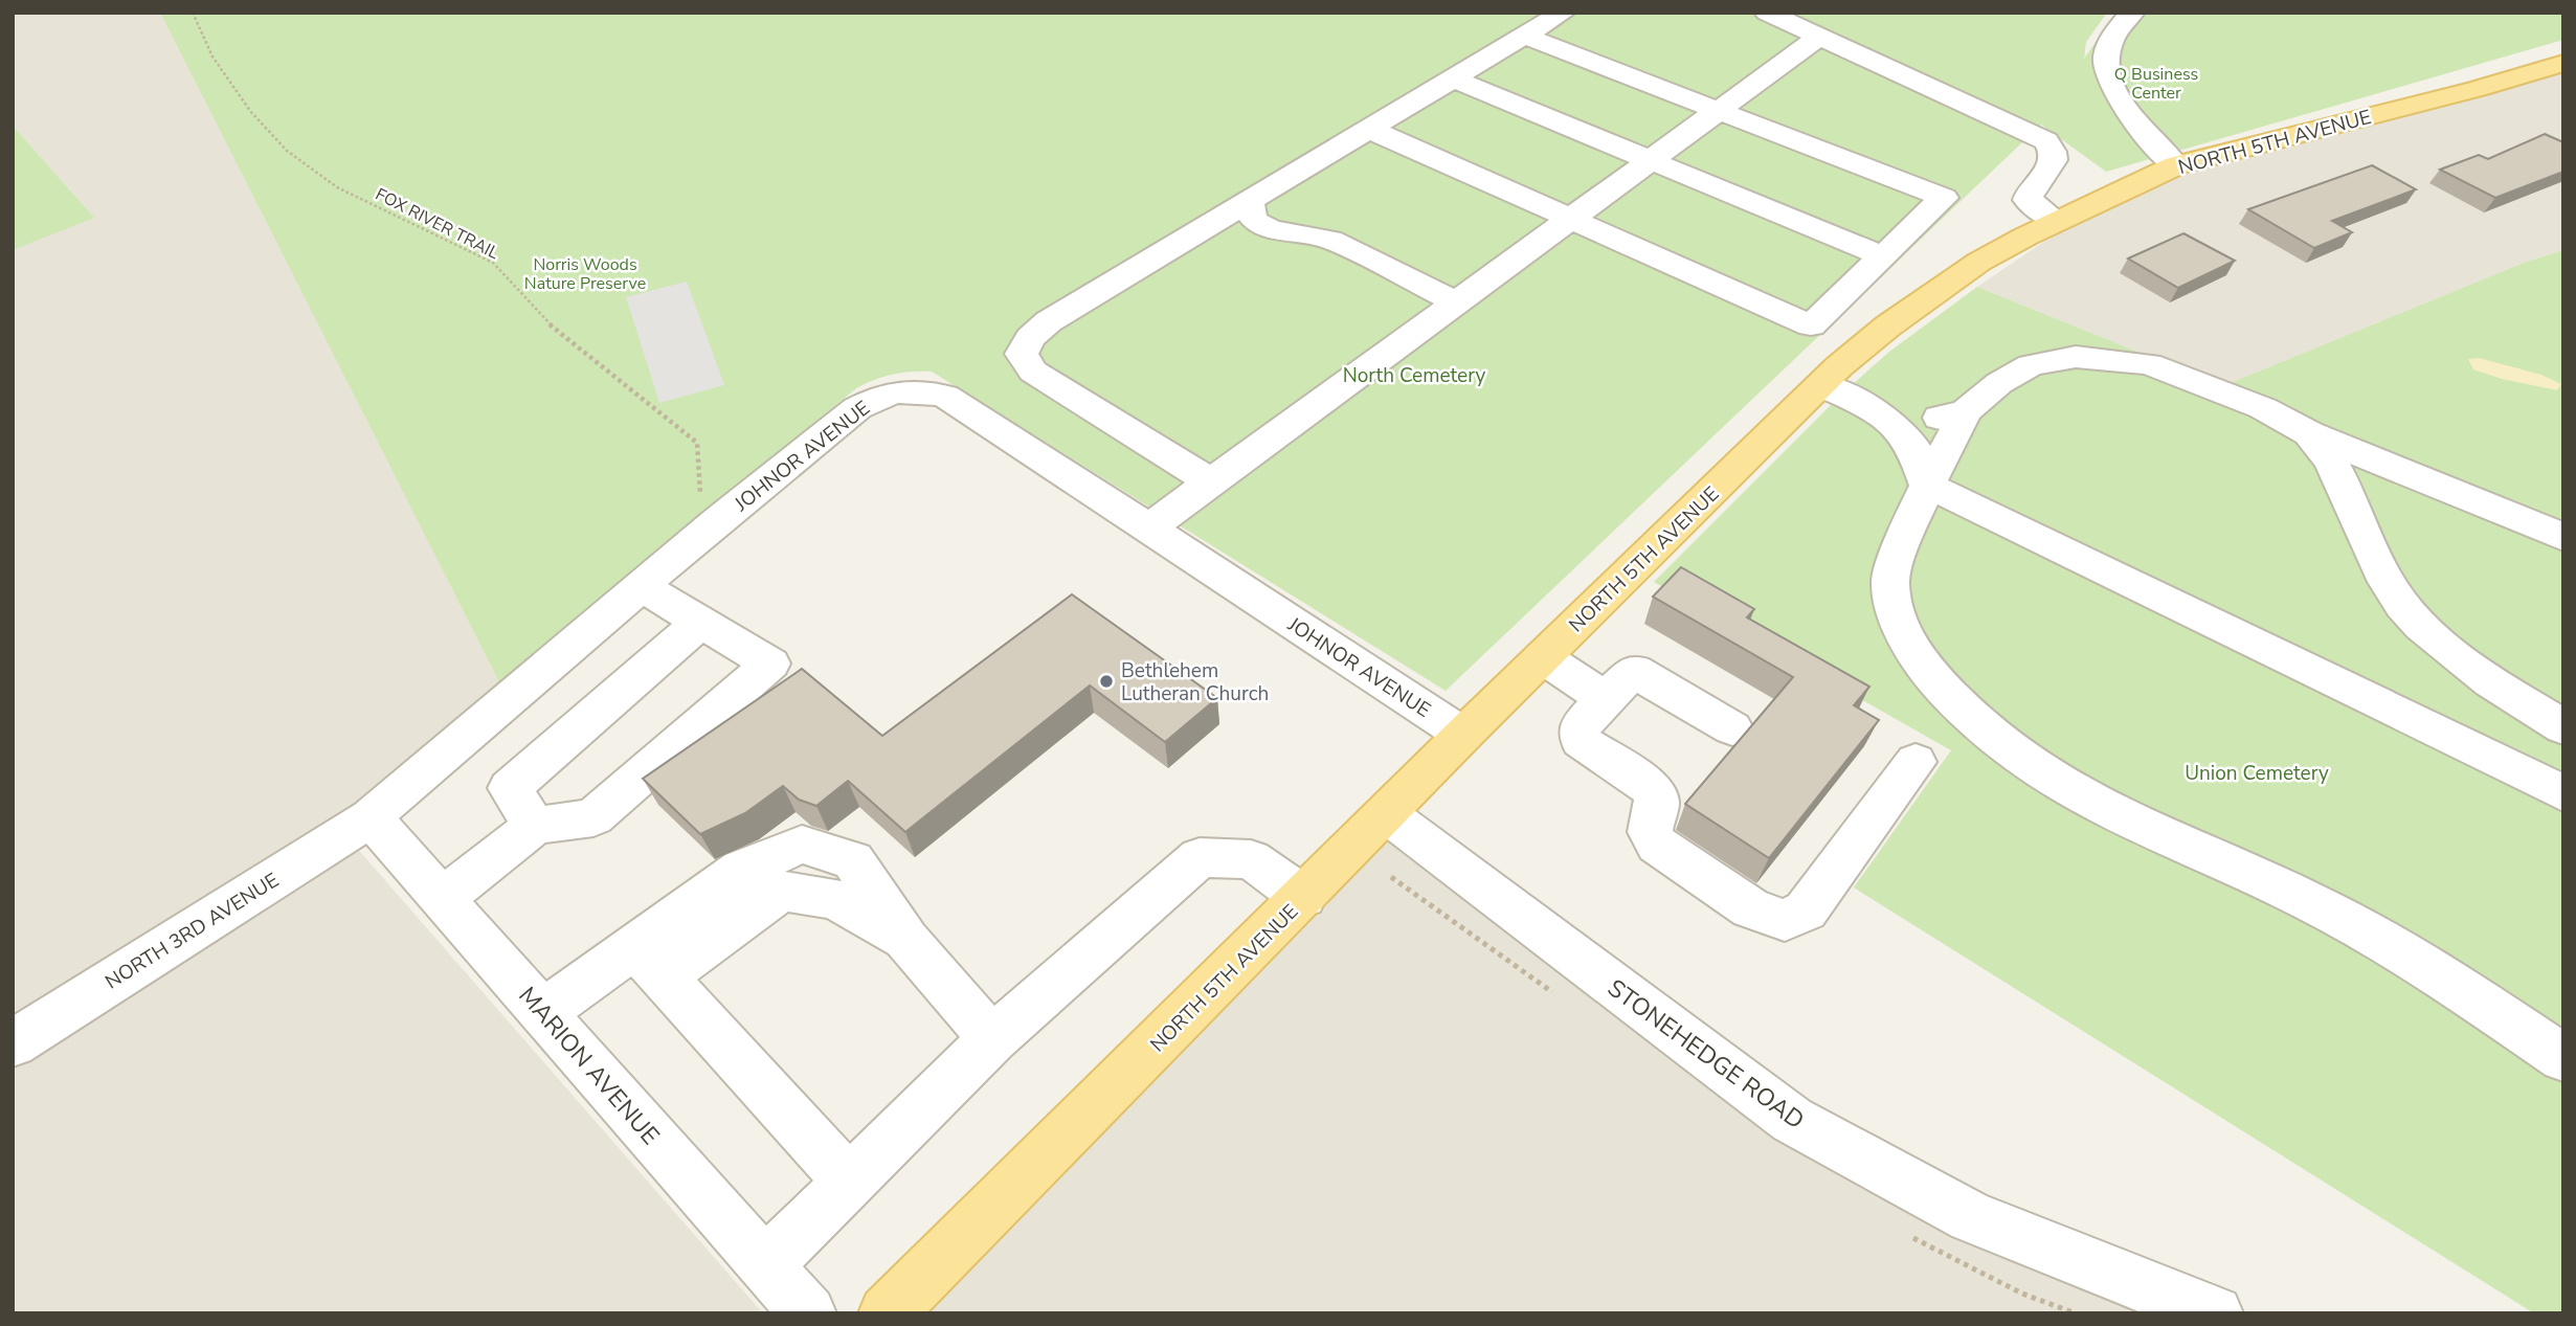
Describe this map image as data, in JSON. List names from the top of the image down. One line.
{"streets":{"main road":["NORTH 5TH AVENUE"],"street":["JOHNOR AVENUE","NORTH 3RD AVENUE","STONEHEDGE ROAD","MARION AVENUE"],"path":["FOX RIVER TRAIL"]},"crossings":[["NORTH 5TH AVENUE","JOHNOR AVENUE"],["NORTH 5TH AVENUE","STONEHEDGE ROAD"],["FOX RIVER TRAIL","JOHNOR AVENUE"],["JOHNOR AVENUE","NORTH 3RD AVENUE"],["JOHNOR AVENUE","MARION AVENUE"],["NORTH 3RD AVENUE","MARION AVENUE"]],"parks":["Q Business Center","Norris Woods Nature Preserve","North Cemetery","Union Cemetery"],"places":["Bethlehem Lutheran Church"]}
